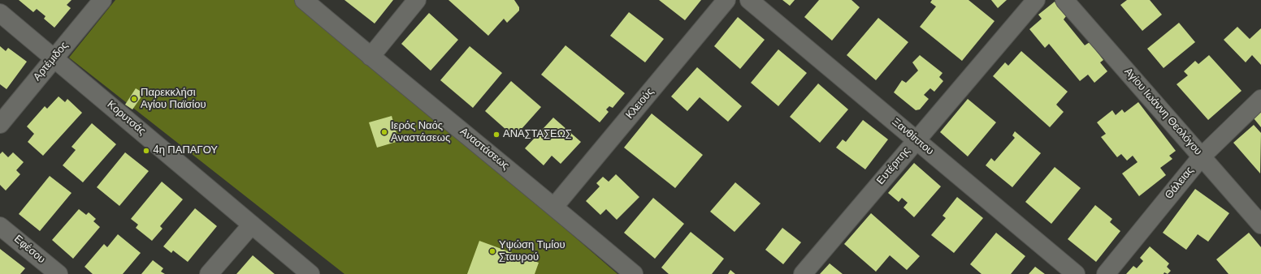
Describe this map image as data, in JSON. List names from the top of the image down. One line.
{"streets":{"street":["Αρτέμιδος","Κλειούς","Αγίου Ιωάννη Θεολόγου","Κορυτσάς","Ξανθίππου","Αναστάσεως","Ευτέρπης","Θάλειας","Εφέσου"]},"crossings":[["Αρτέμιδος","Κορυτσάς"],["Κλειούς","Αναστάσεως"],["Αγίου Ιωάννη Θεολόγου","Θάλειας"],["Ξανθίππου","Ευτέρπης"]],"places":["Παρεκκλήσι Αγίου Παϊσίου","Ιερός Ναός Αναστάσεως","ΑΝΑΣΤΑΣΕΩΣ","4η ΠΑΠΑΓΟΥ","Υψώση Τιμίου Σταυρού"]}
